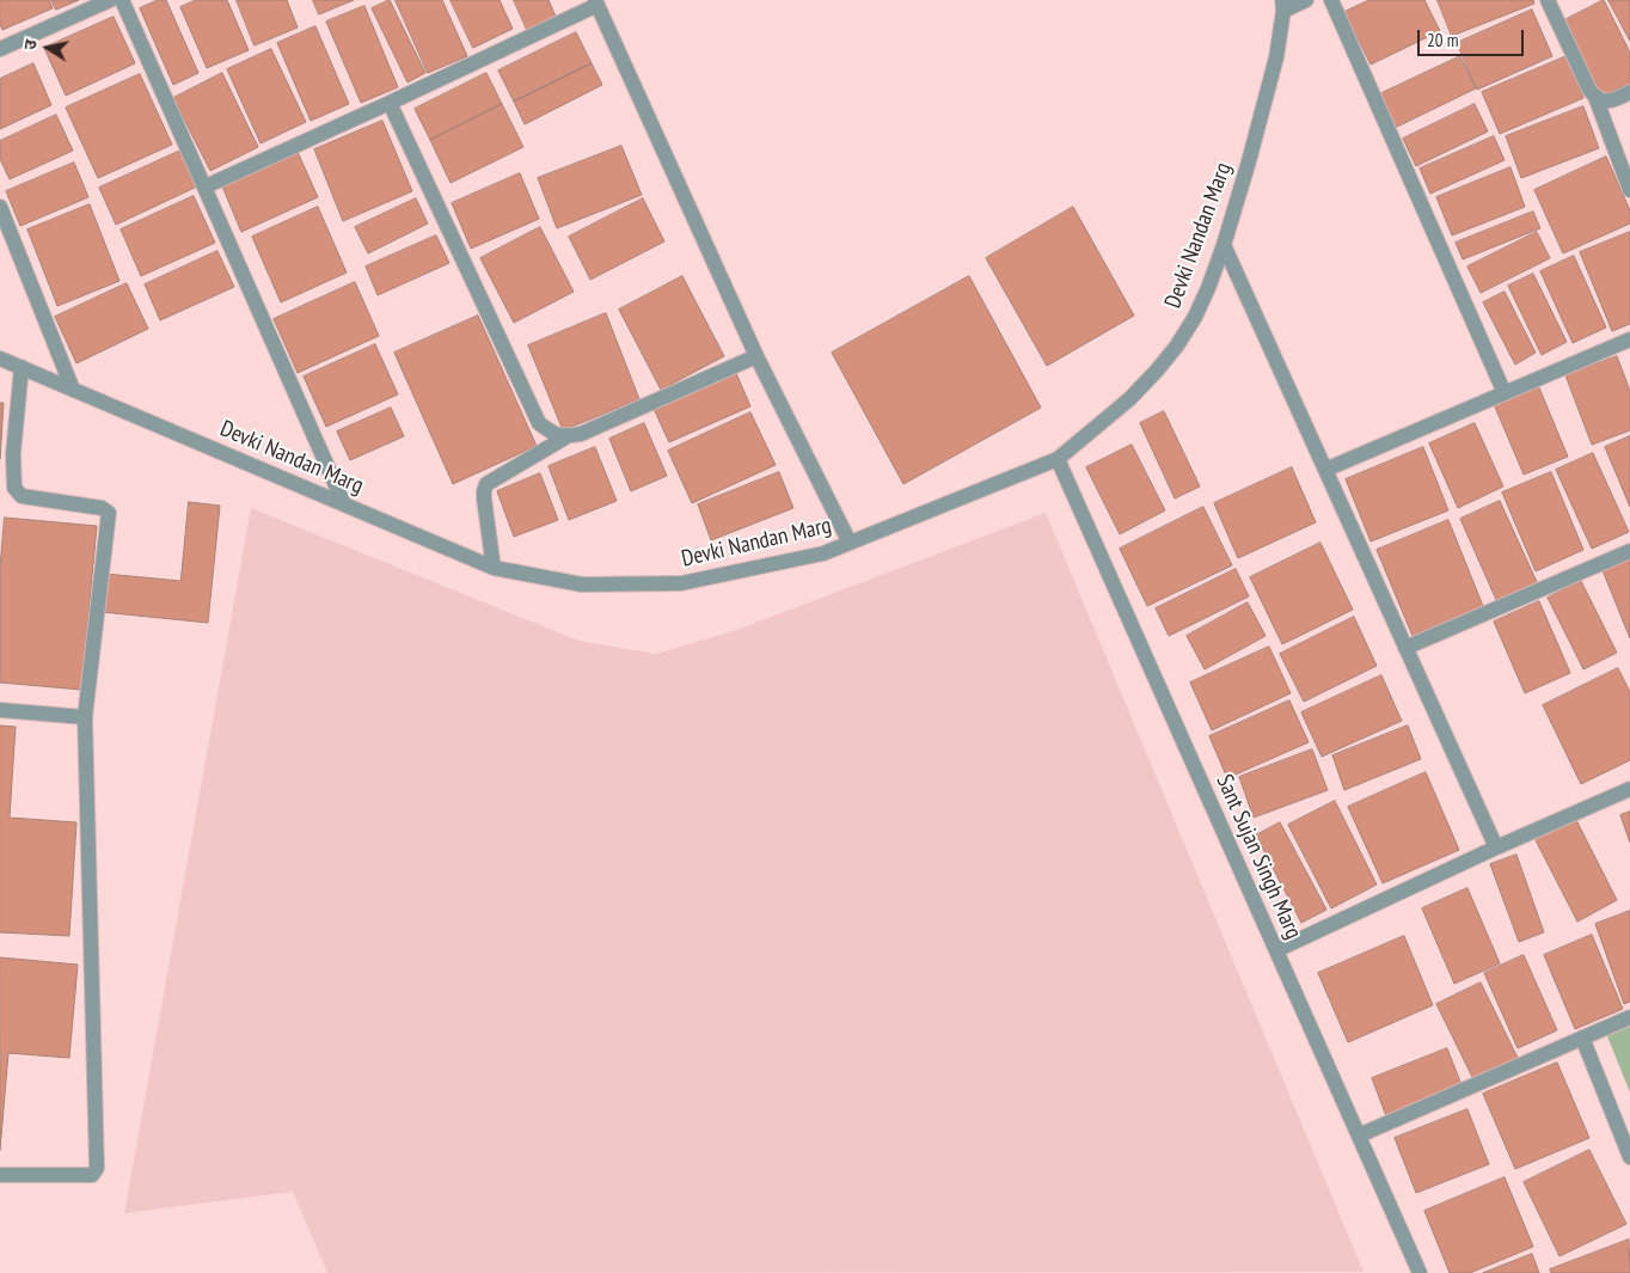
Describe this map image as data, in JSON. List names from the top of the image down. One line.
{"streets":{"street":["Devki Nandan Marg","Sant Sujan Singh Marg"]},"crossings":[["Devki Nandan Marg","Sant Sujan Singh Marg"]],"scale_bar":"20 m","north":"left"}
